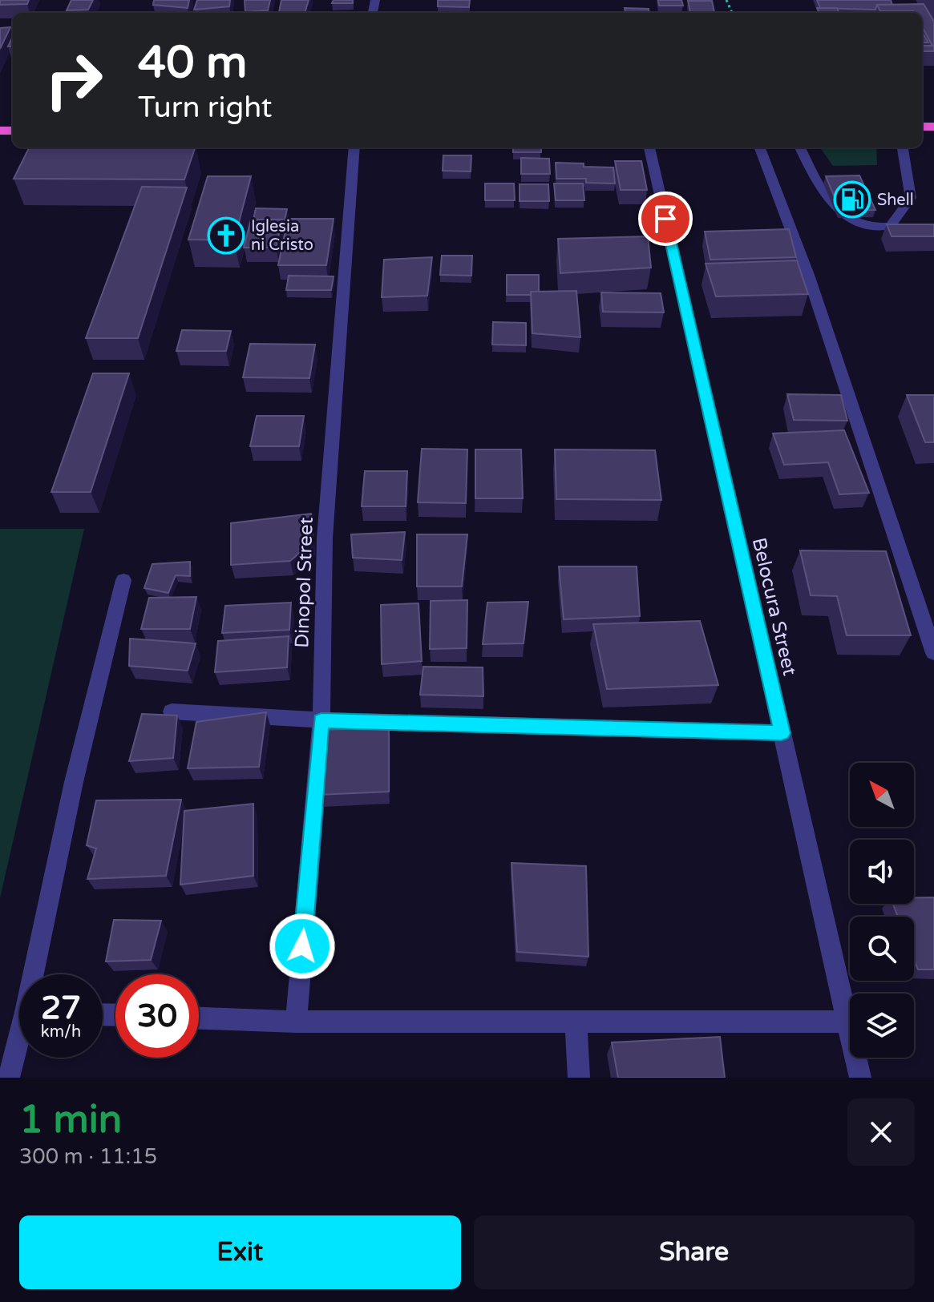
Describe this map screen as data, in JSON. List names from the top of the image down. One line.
{"streets":{"street":["Dinopol Street","Belocura Street"]},"places":{"fuel station":["Shell"],"church":["Iglesia ni Cristo"]},"north":"top left","page":{"turn":["40 m","Turn right"],"speed":"27 km/h","limit":"30","heading":["1 min","300 m · 11:15"],"buttons":["Exit","Share"]}}
